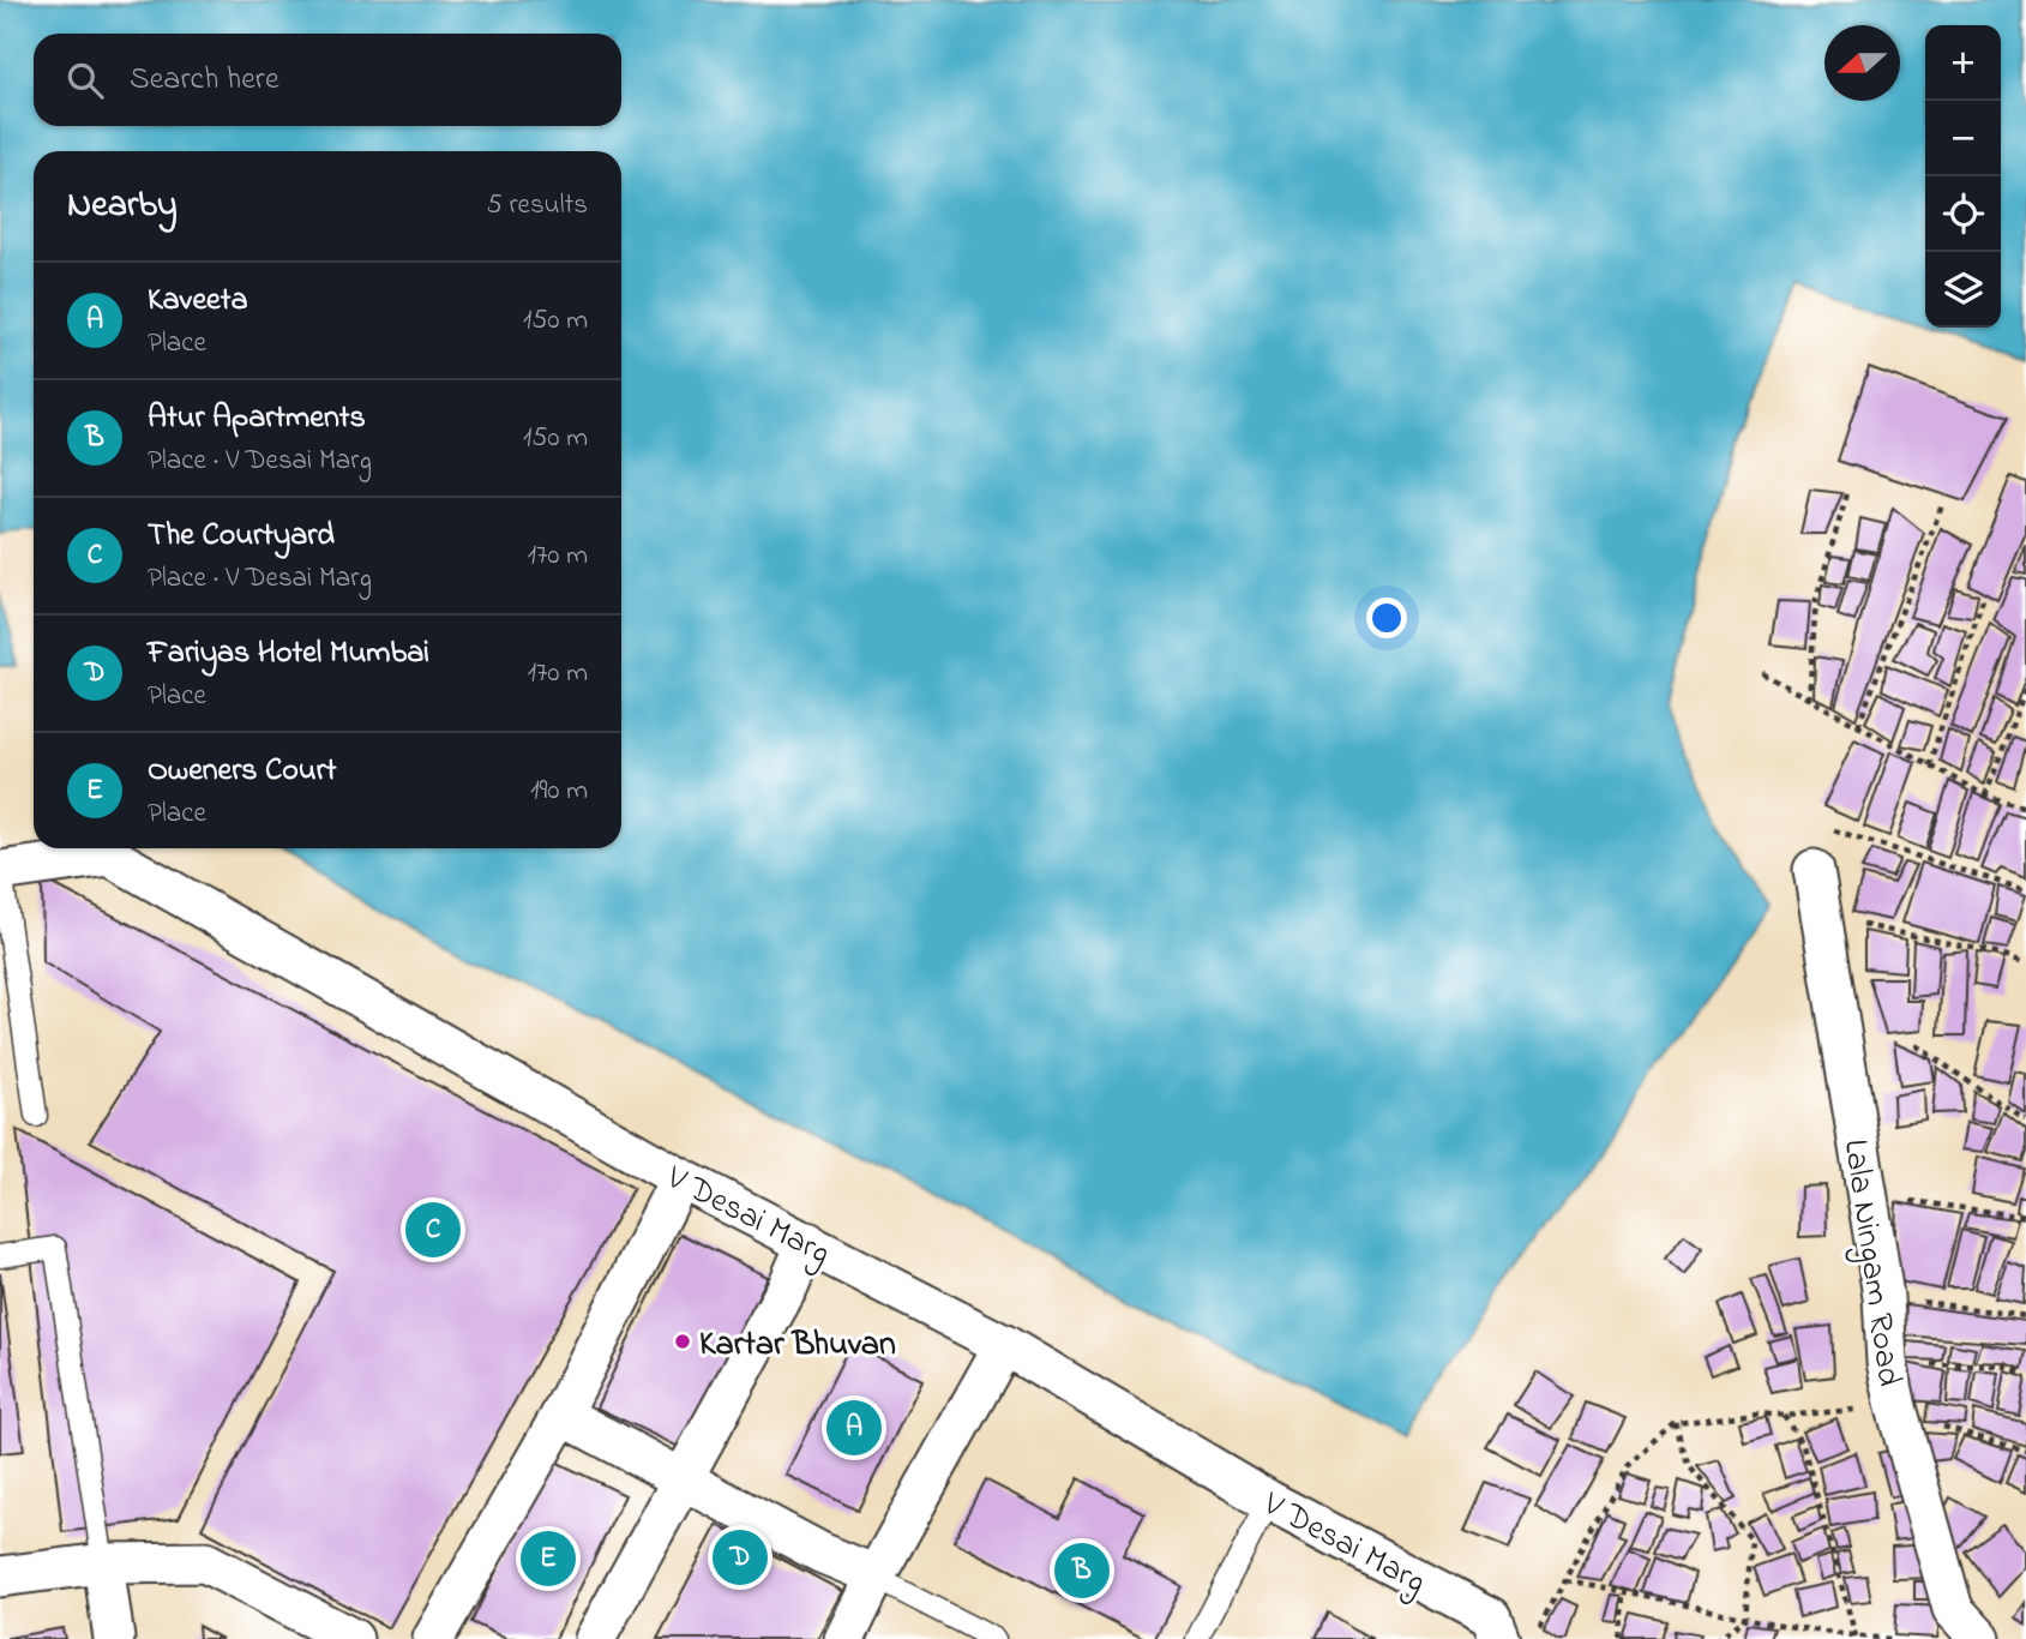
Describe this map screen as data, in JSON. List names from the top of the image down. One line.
{"streets":{"street":["V Desai Marg","Lala Ningam Road"]},"places":["Kartar Bhuvan"],"north":"left","page":{"map_buttons":["+","−"],"search":"Search here","heading":["Nearby","5 results"],"list":[{"mark":"A","name":"Kaveeta","note":"Place","value":"150 m"},{"mark":"B","name":"Atur Apartments","note":"Place · V Desai Marg","value":"150 m"},{"mark":"C","name":"The Courtyard","note":"Place · V Desai Marg","value":"170 m"},{"mark":"D","name":"Fariyas Hotel Mumbai","note":"Place","value":"170 m"},{"mark":"E","name":"Oweners Court","note":"Place","value":"190 m"}],"pins":["C","A","D","E","B"]}}
